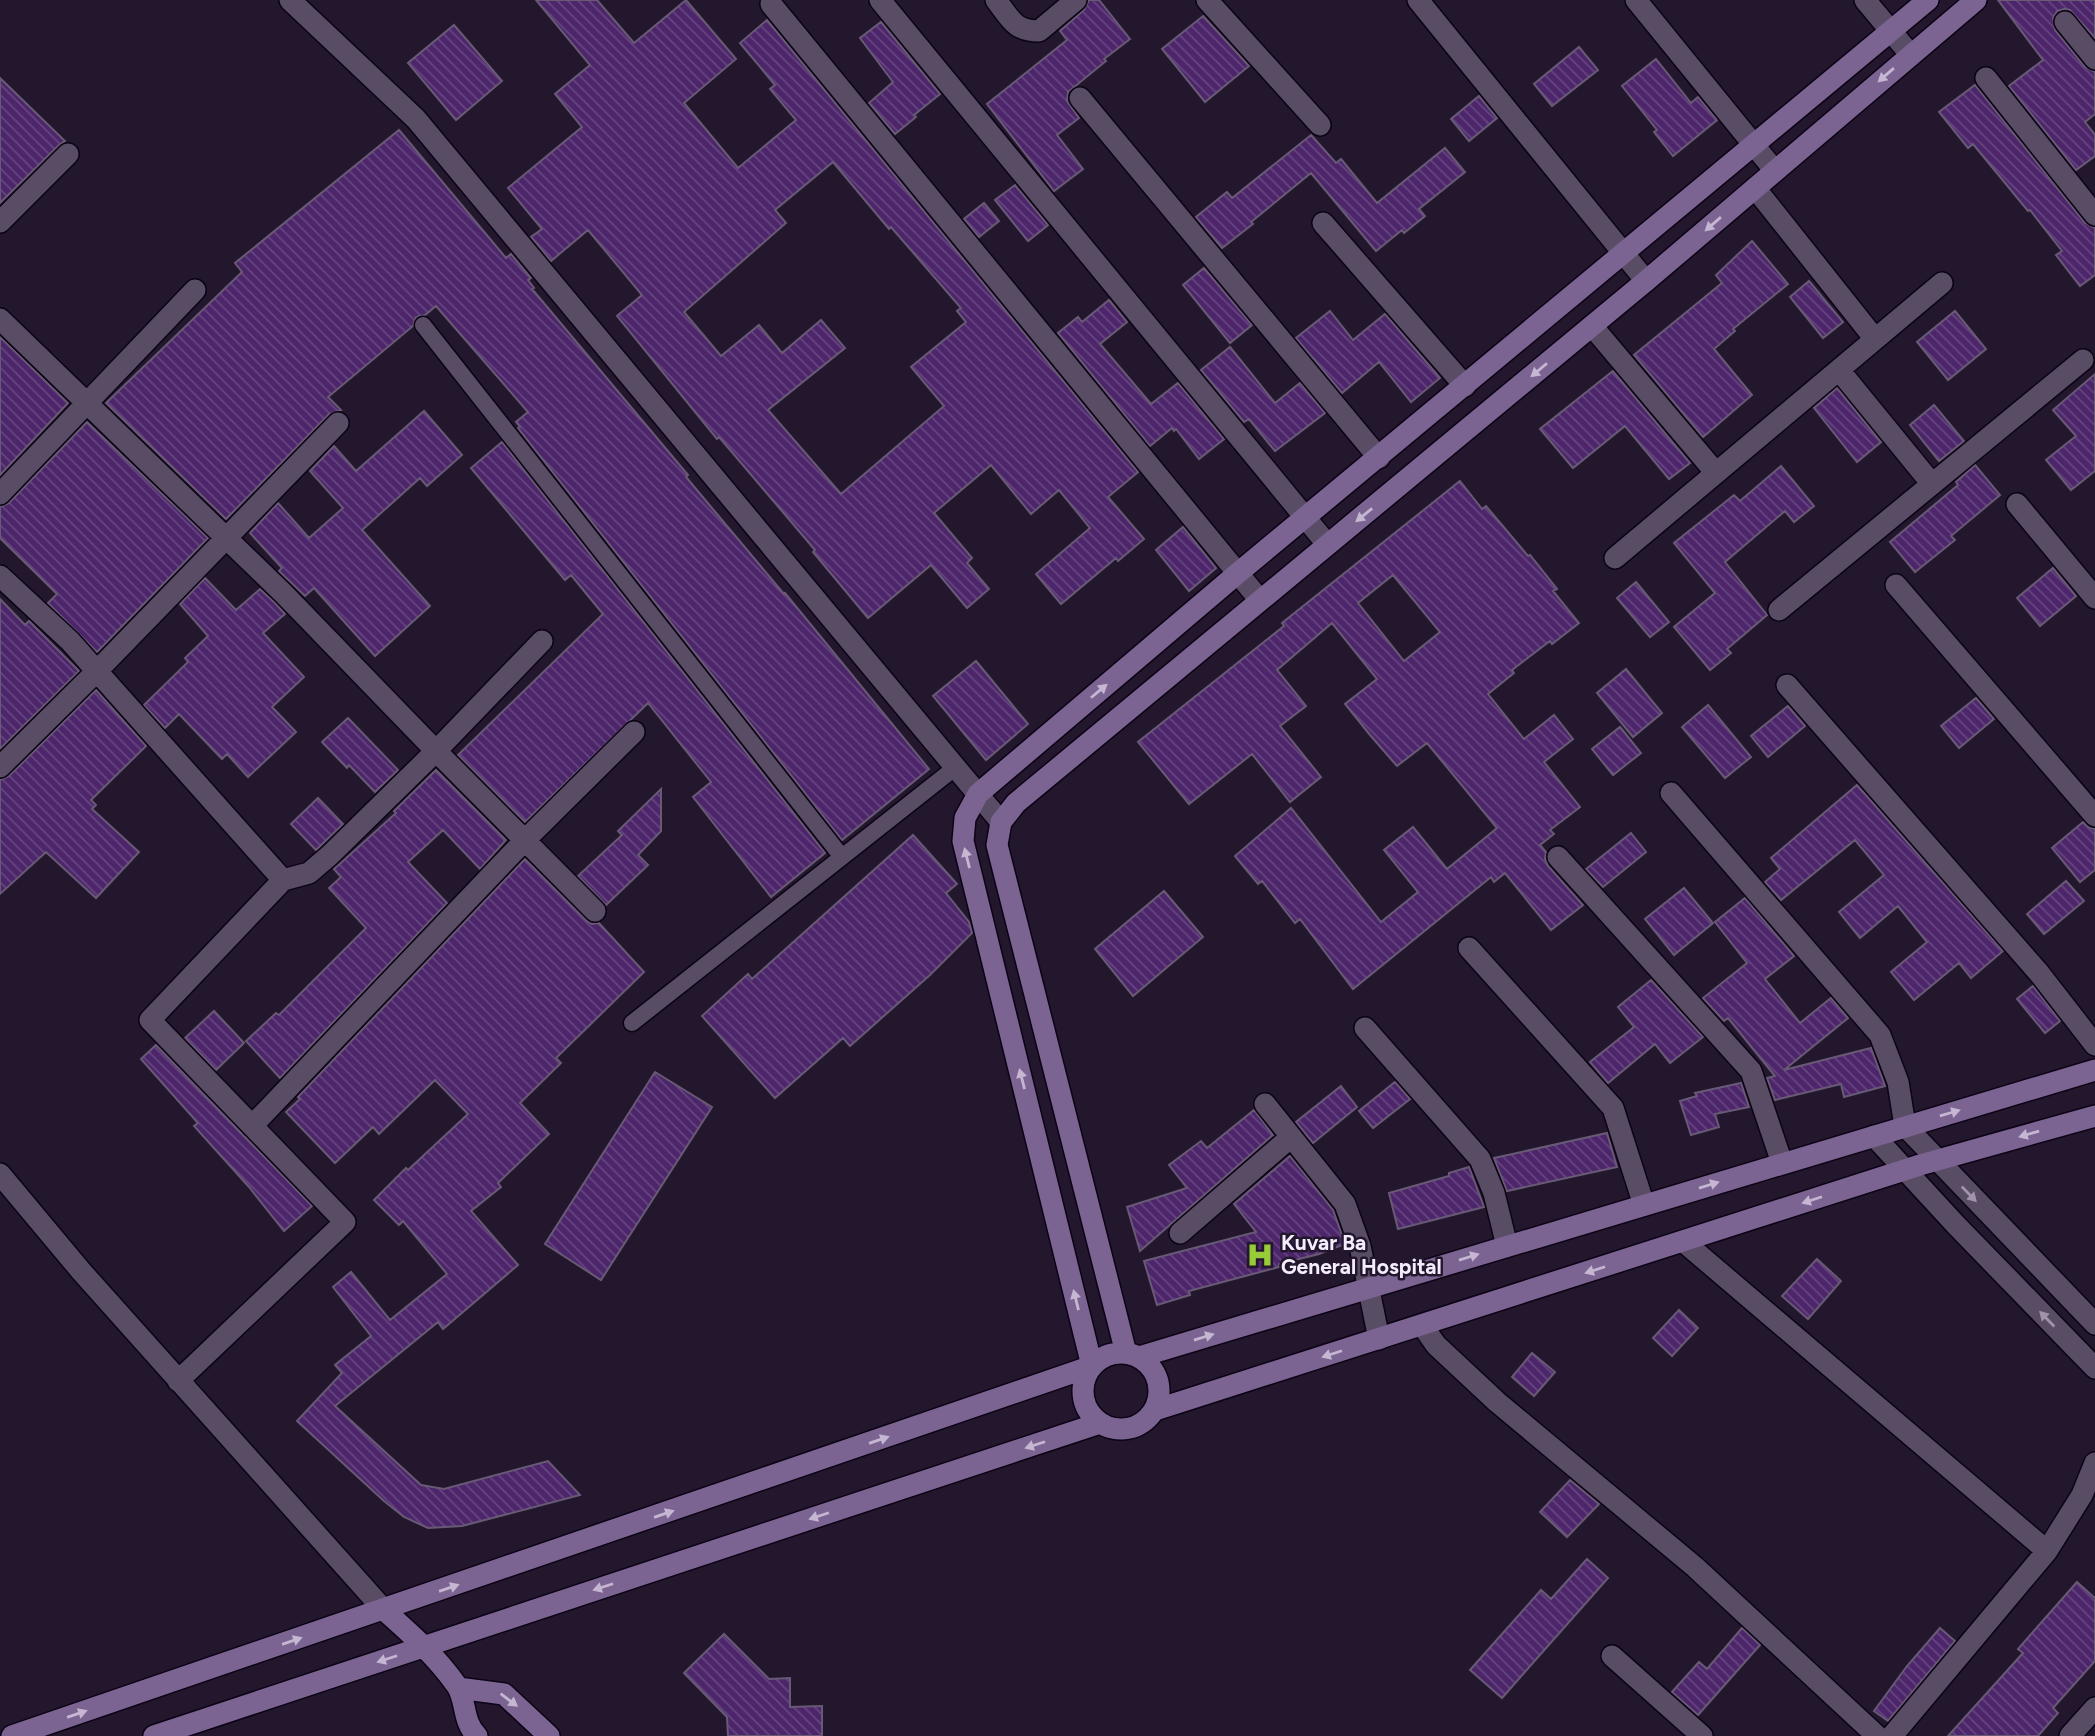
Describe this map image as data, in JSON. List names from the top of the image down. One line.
{"places":{"hospital":["Kuvar Ba General Hospital"]}}
